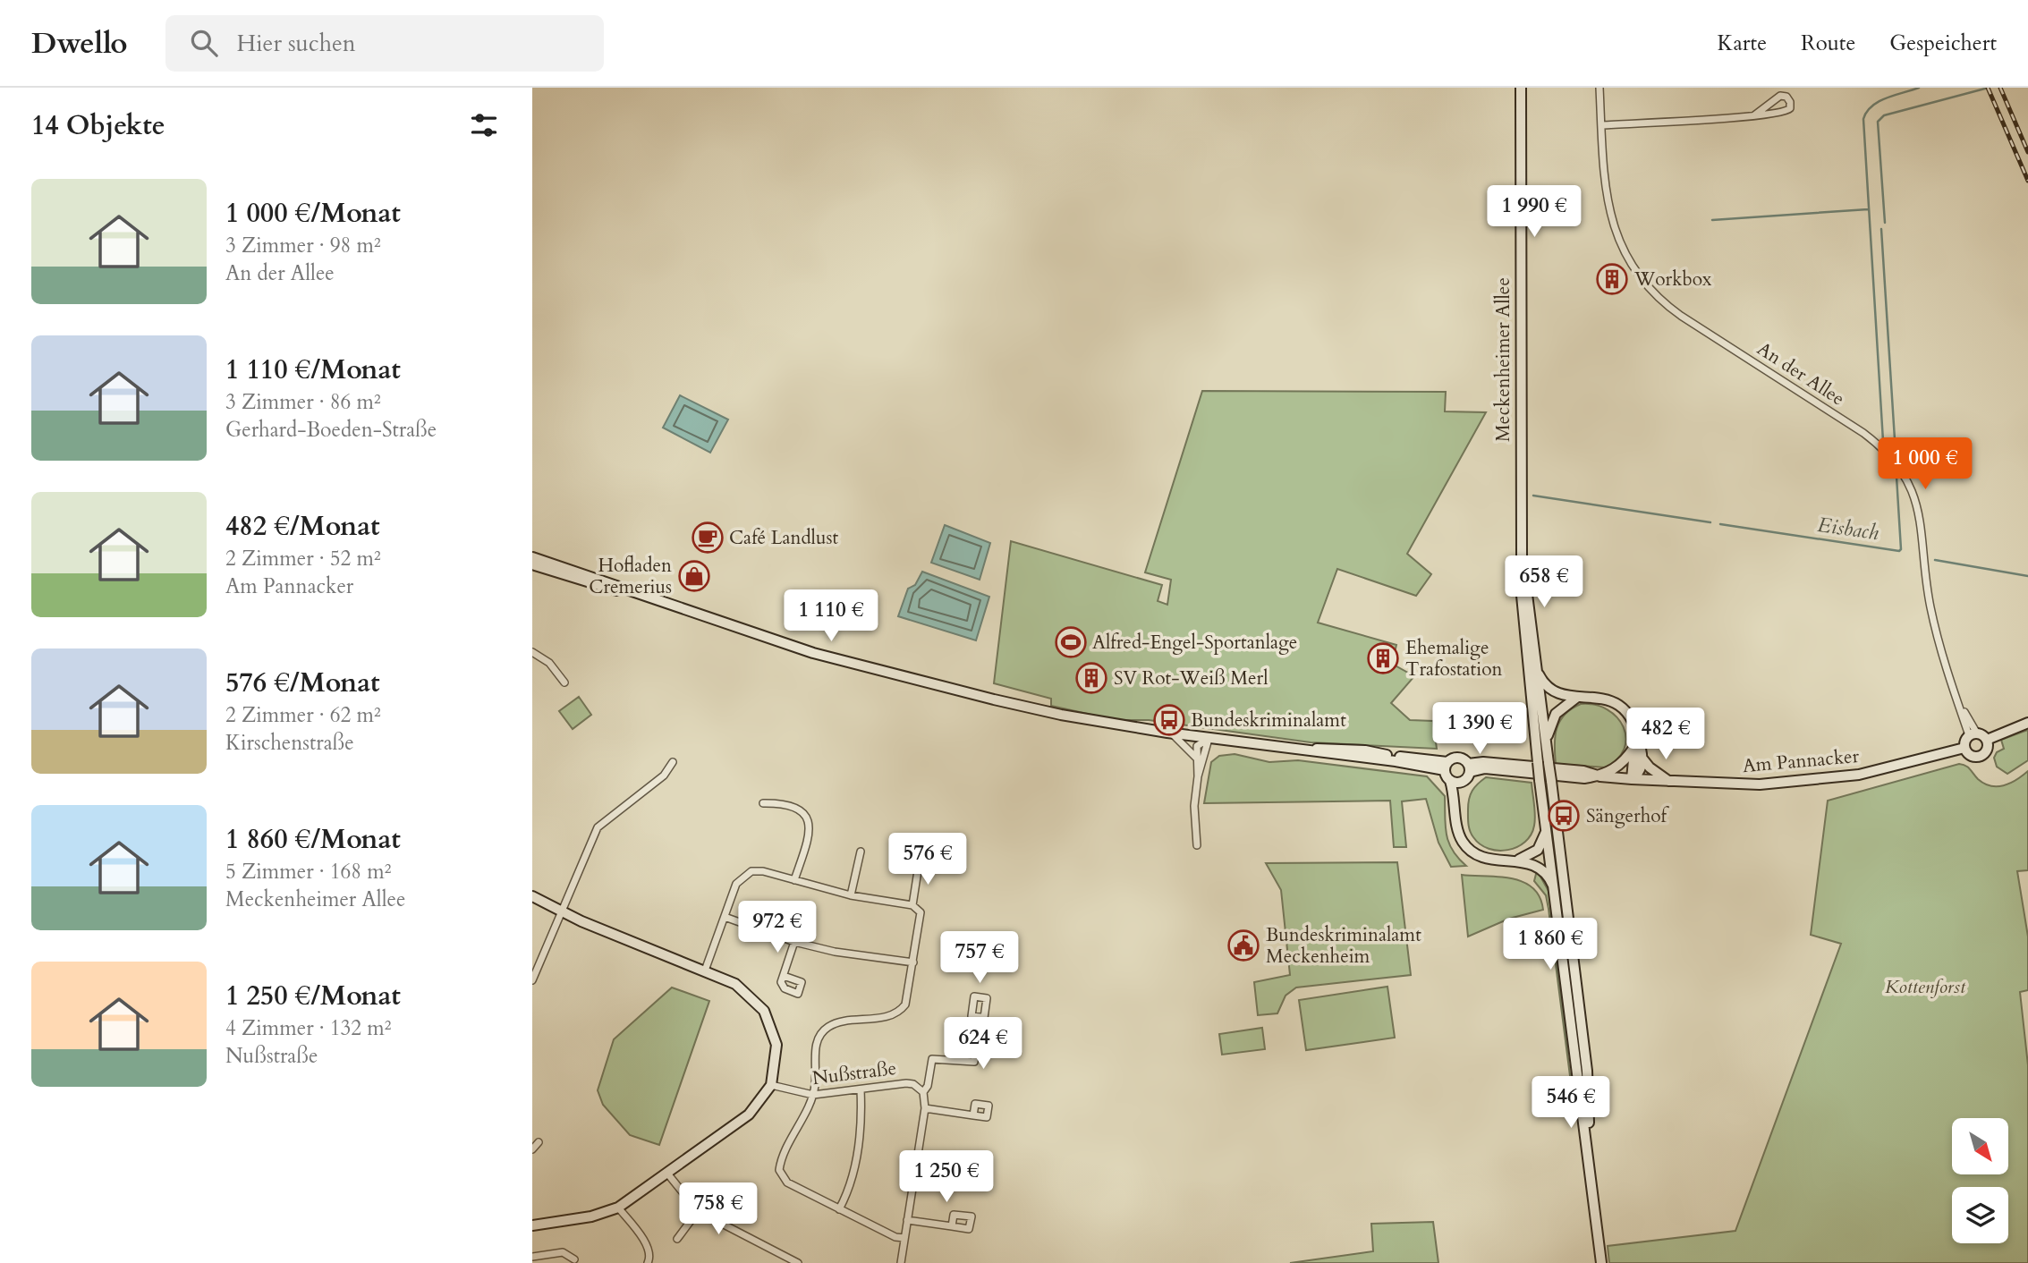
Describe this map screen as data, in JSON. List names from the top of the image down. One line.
{"streets":{"main road":["Meckenheimer Allee","Am Pannacker"],"street":["An der Allee","Nußstraße"]},"crossings":[["An der Allee","Am Pannacker"]],"water":["Eisbach"],"parks":["Kottenforst"],"places":{"building":["Workbox","Ehemalige Trafostation","SV Rot-Weiß Merl"],"cafe":["Café Landlust"],"shop":["Hofladen Cremerius"],"sports":["Alfred-Engel-Sportanlage"],"bus stop":["Bundeskriminalamt","Sängerhof"],"public building":["Bundeskriminalamt Meckenheim"]},"north":"bottom right","page":{"header":"Dwello","search":"Hier suchen","nav":["Karte","Route","Gespeichert"],"heading":"14 Objekte","list":[{"name":"1 000 €/Monat","note":"3 Zimmer · 98 m² · An der Allee"},{"name":"1 110 €/Monat","note":"3 Zimmer · 86 m² · Gerhard-Boeden-Straße"},{"name":"482 €/Monat","note":"2 Zimmer · 52 m² · Am Pannacker"},{"name":"576 €/Monat","note":"2 Zimmer · 62 m² · Kirschenstraße"},{"name":"1 860 €/Monat","note":"5 Zimmer · 168 m² · Meckenheimer Allee"},{"name":"1 250 €/Monat","note":"4 Zimmer · 132 m² · Nußstraße"}],"price":["1 990 €","1 000 €","658 €","1 110 €","1 390 €","482 €","576 €","972 €","1 860 €","757 €","624 €","546 €","1 250 €","758 €"]}}
